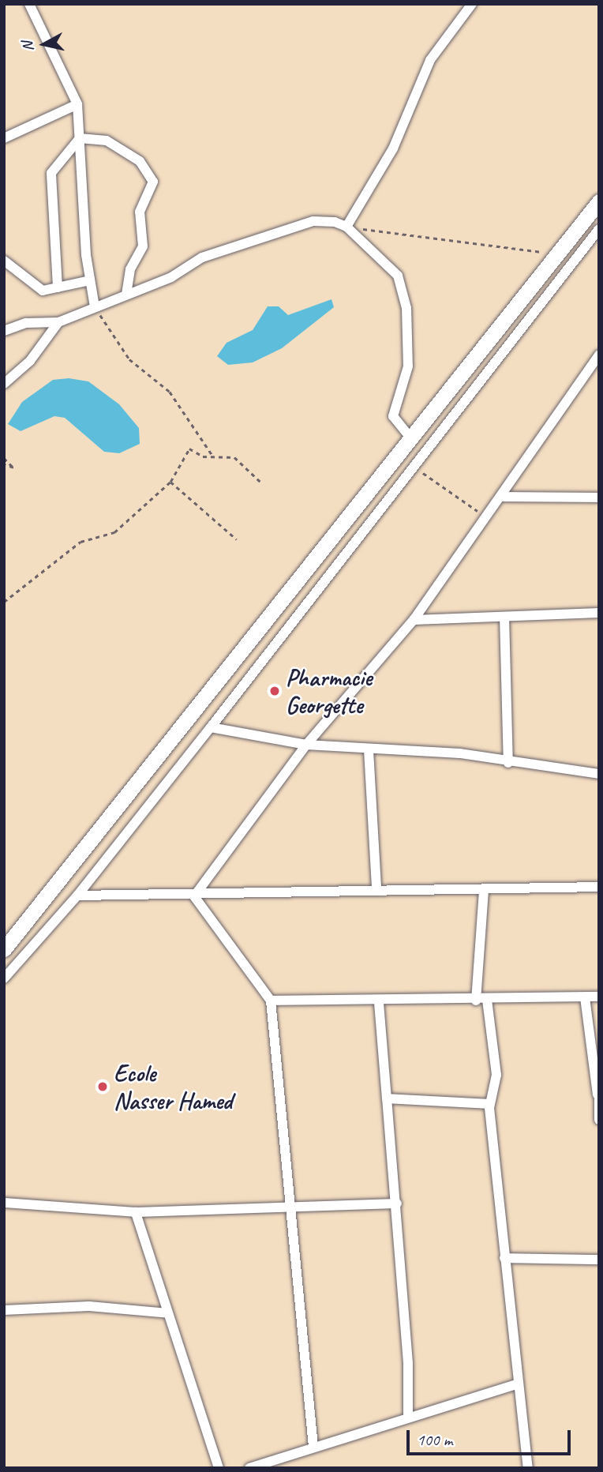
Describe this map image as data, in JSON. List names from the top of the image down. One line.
{"places":["Pharmacie Georgette","Ecole Nasser Hamed"],"scale_bar":"100 m","north":"left"}
